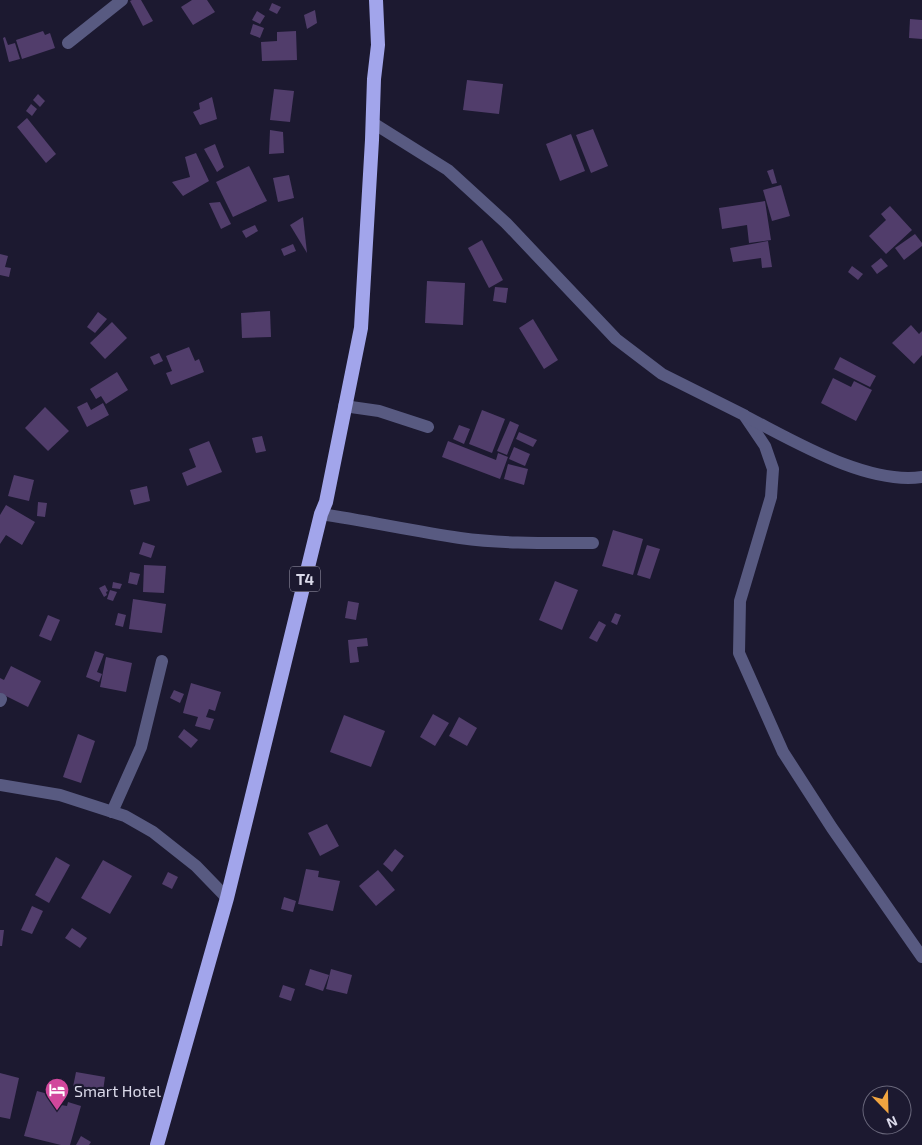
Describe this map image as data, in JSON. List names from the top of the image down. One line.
{"streets":{"highway":["T4"]},"places":{"hotel":["Smart Hotel"]},"north":"bottom right"}
